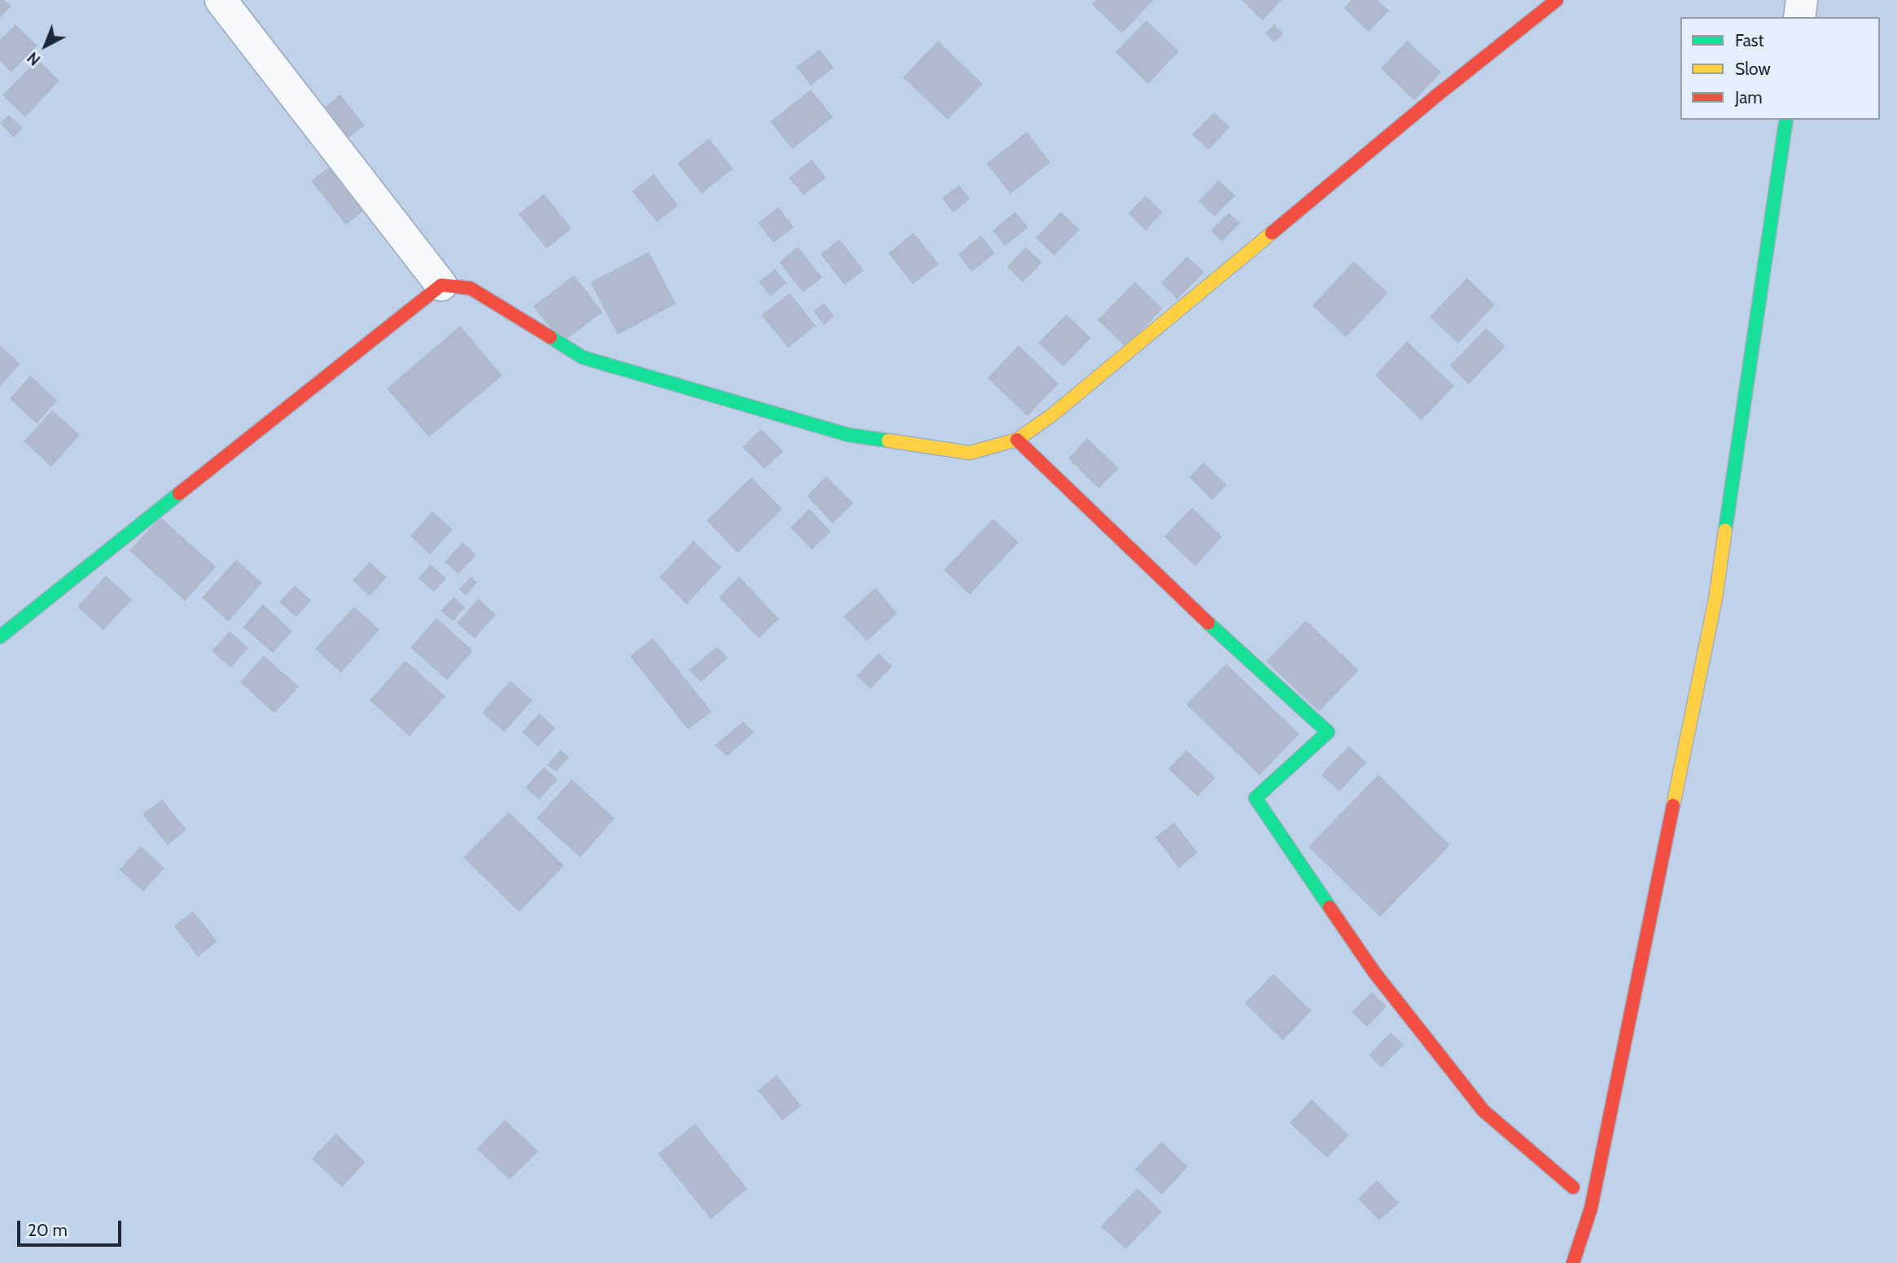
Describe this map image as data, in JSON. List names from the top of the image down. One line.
{"legend":["Fast","Slow","Jam"],"scale_bar":"20 m","north":"bottom left"}
